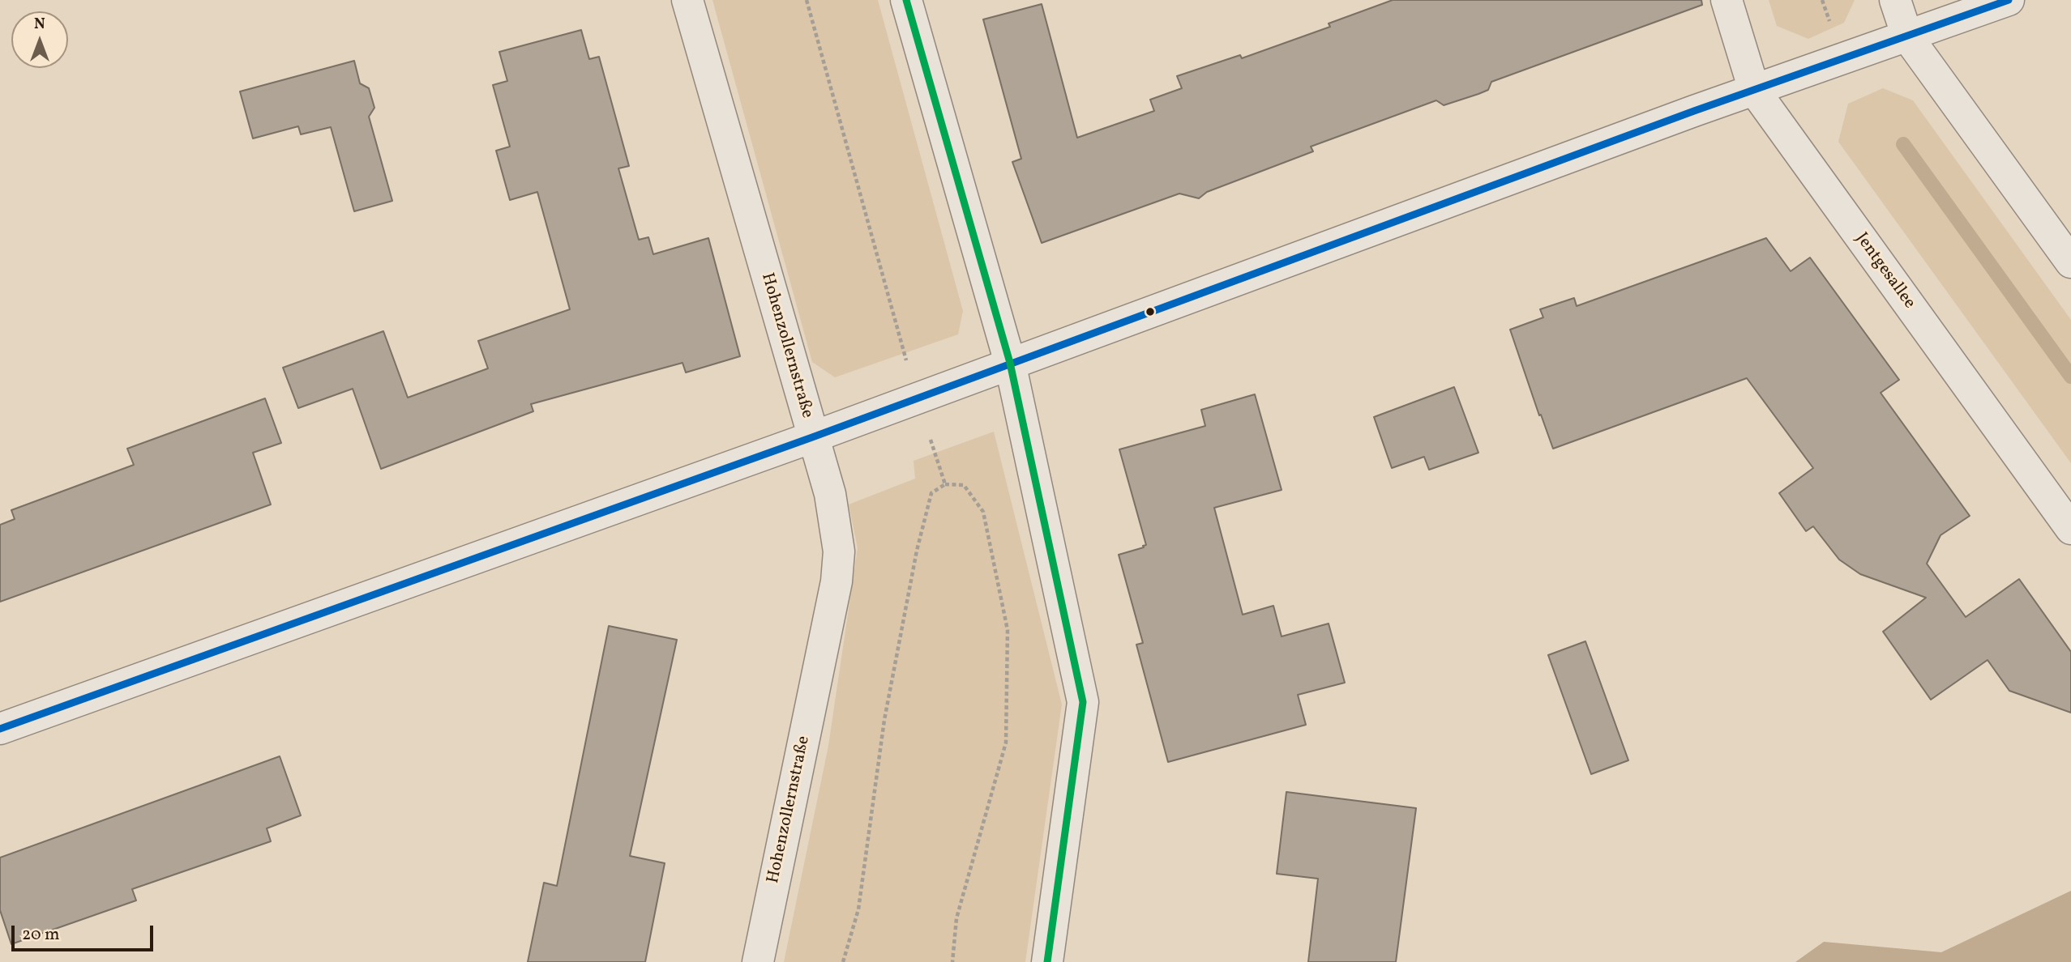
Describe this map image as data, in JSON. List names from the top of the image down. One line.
{"streets":{"street":["Jentgesallee","Hohenzollernstraße"]},"scale_bar":"20 m","north":"top"}
